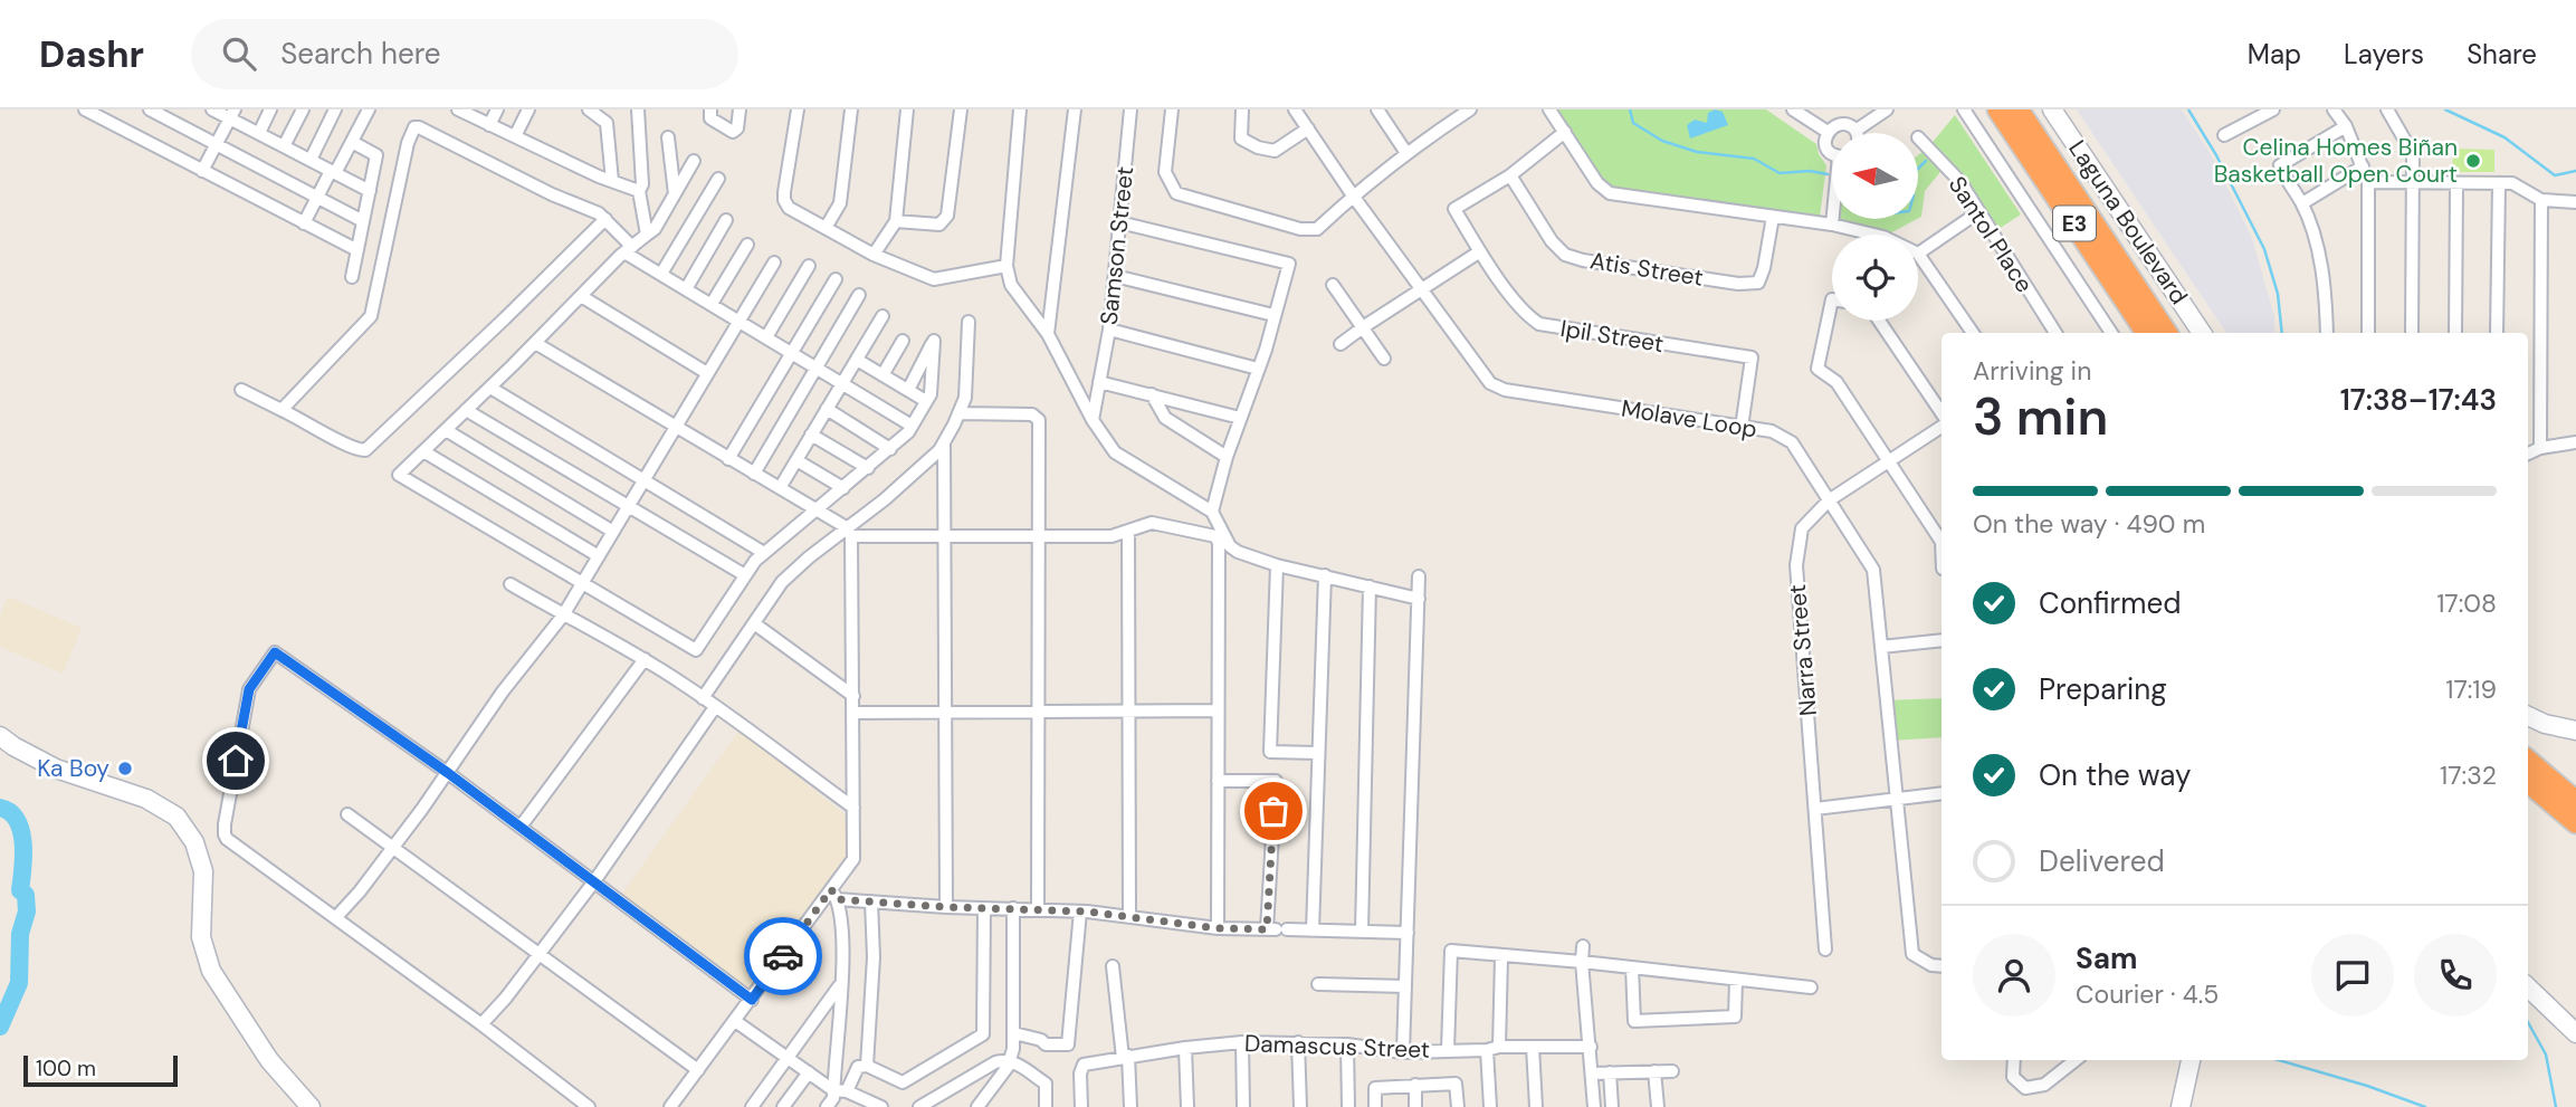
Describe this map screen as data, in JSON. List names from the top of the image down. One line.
{"streets":{"highway":["E3"],"main road":["Laguna Boulevard"],"street":["Santol Place","Samson Street","Atis Street","Ipil Street","Molave Loop","Narra Street","Damascus Street"]},"crossings":[["Atis Street","Ipil Street"],["Ipil Street","Molave Loop"],["Molave Loop","Narra Street"]],"places":["Celina Homes Biñan Basketball Open Court","Ka Boy"],"scale_bar":"100 m","north":"left","page":{"header":"Dashr","search":"Search here","nav":["Map","Layers","Share"],"heading":["3 min","Arriving in","17:38–17:43"],"panel":["Sam","Courier · 4.5"],"bar":"On the way · 490 m","list":[["Confirmed","17:08"],["Preparing","17:19"],["On the way","17:32"],"Delivered"],"scale":"100 m"}}
